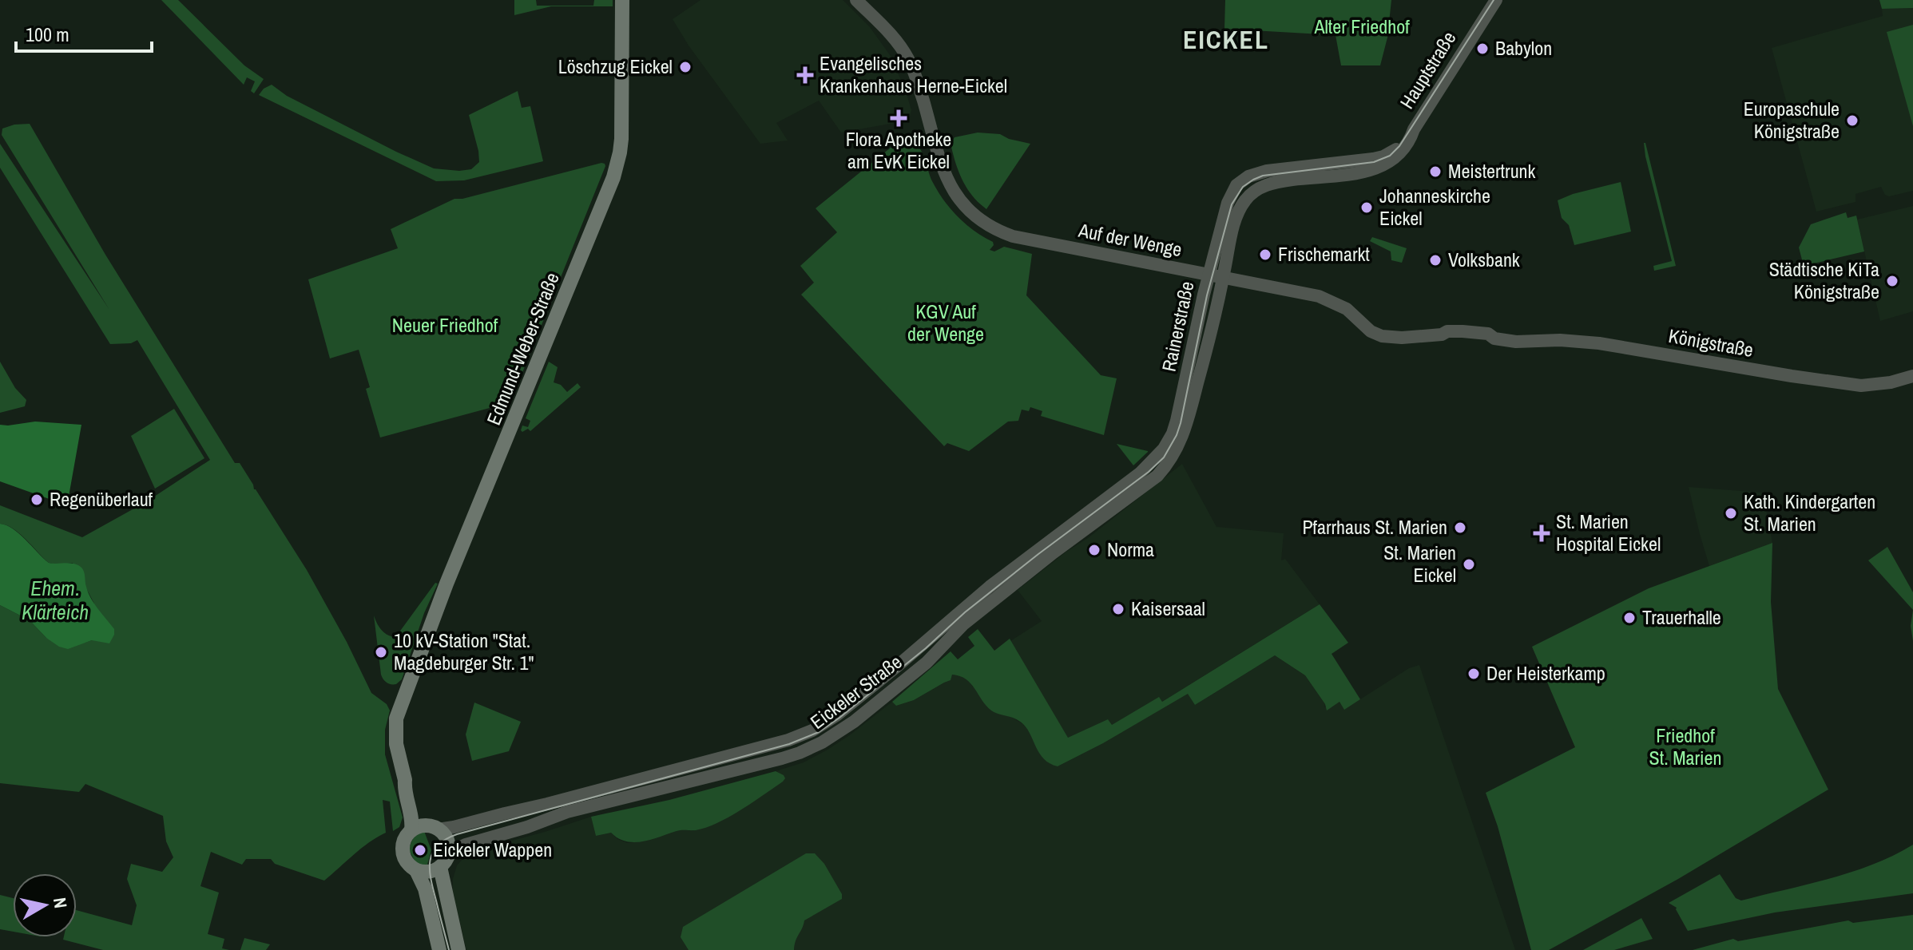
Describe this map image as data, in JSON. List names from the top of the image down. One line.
{"streets":{"main road":["Edmund-Weber-Straße"],"street":["Hauptstraße","Auf der Wenge","Rainerstraße","Königstraße","Eickeler Straße"]},"crossings":[["Hauptstraße","Rainerstraße"],["Auf der Wenge","Rainerstraße"],["Auf der Wenge","Königstraße"],["Rainerstraße","Eickeler Straße"],["Edmund-Weber-Straße","Eickeler Straße"]],"districts":["EICKEL"],"water":["Ehem. Klärteich"],"parks":["Alter Friedhof","KGV Auf der Wenge","Neuer Friedhof","Friedhof St. Marien"],"places":{"other":["Babylon","Löschzug Eickel","Europaschule Königstraße","Meistertrunk","Johanneskirche Eickel","Frischemarkt","Volksbank","Städtische KiTa Königstraße","Regenüberlauf","Kath. Kindergarten St. Marien","Pfarrhaus St. Marien","Norma","St. Marien Eickel","Kaisersaal","Trauerhalle","10 kV-Station \"Stat. Magdeburger Str. 1\"","Der Heisterkamp","Eickeler Wappen"],"health":["Evangelisches Krankenhaus Herne-Eickel","Flora Apotheke am EvK Eickel","St. Marien Hospital Eickel"]},"scale_bar":"100 m","north":"right"}
